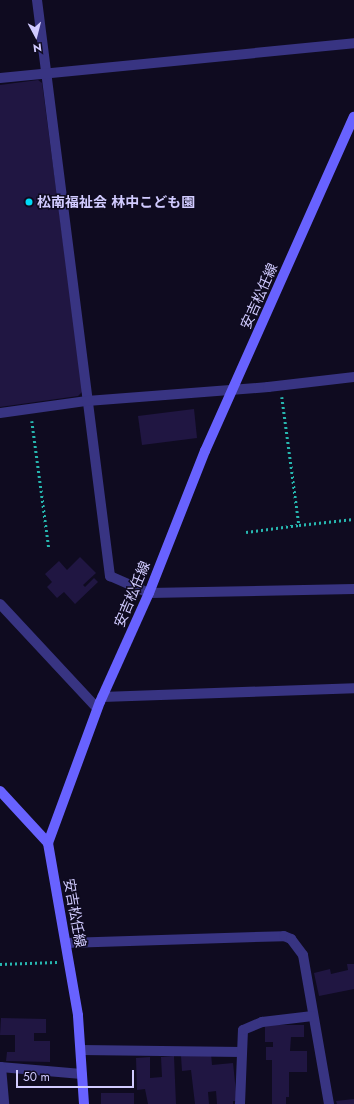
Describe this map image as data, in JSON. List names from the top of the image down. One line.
{"streets":{"main road":["安吉松任線"]},"places":["松南福祉会 林中こども園"],"scale_bar":"50 m","north":"bottom"}
